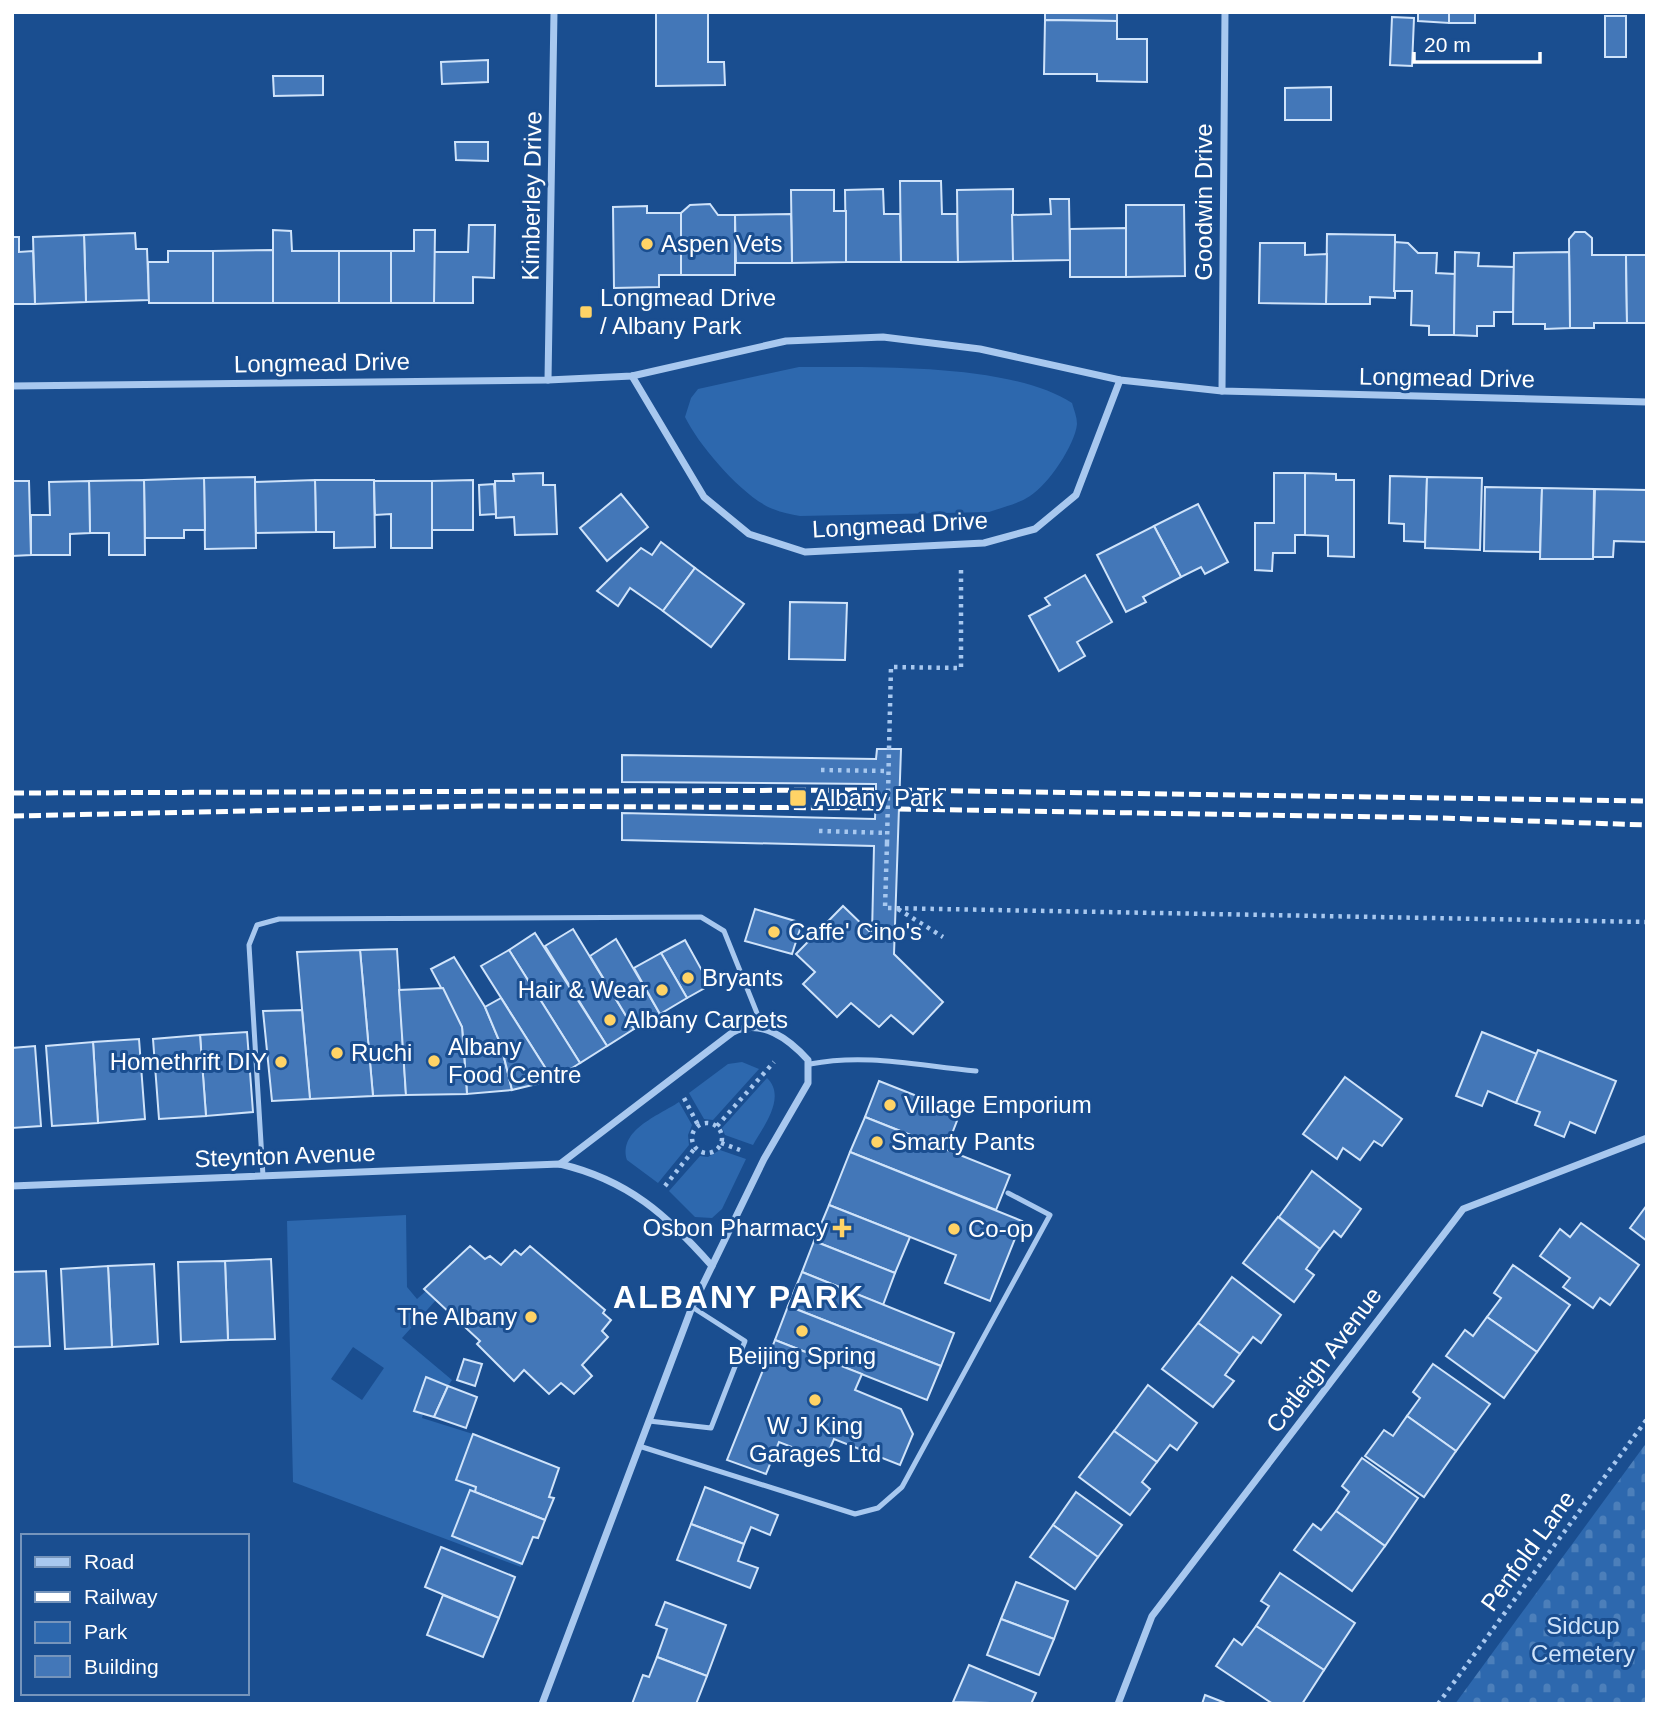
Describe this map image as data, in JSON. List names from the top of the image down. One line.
{"streets":{"street":["Kimberley Drive","Goodwin Drive","Longmead Drive","Steynton Avenue","Cotleigh Avenue"],"path":["Penfold Lane"]},"crossings":[["Kimberley Drive","Longmead Drive"],["Goodwin Drive","Longmead Drive"]],"districts":["ALBANY PARK"],"parks":["Sidcup Cemetery"],"places":{"other":["Aspen Vets","Caffe' Cino's","Bryants","Hair & Wear","Albany Carpets","Ruchi","Albany Food Centre","Homethrift DIY","Village Emporium","Smarty Pants","Co-op","The Albany","Beijing Spring","W J King Garages Ltd"],"transit":["Longmead Drive / Albany Park","Albany Park"],"health":["Osbon Pharmacy"]},"legend":["Road","Railway","Park","Building"],"scale_bar":"20 m"}
